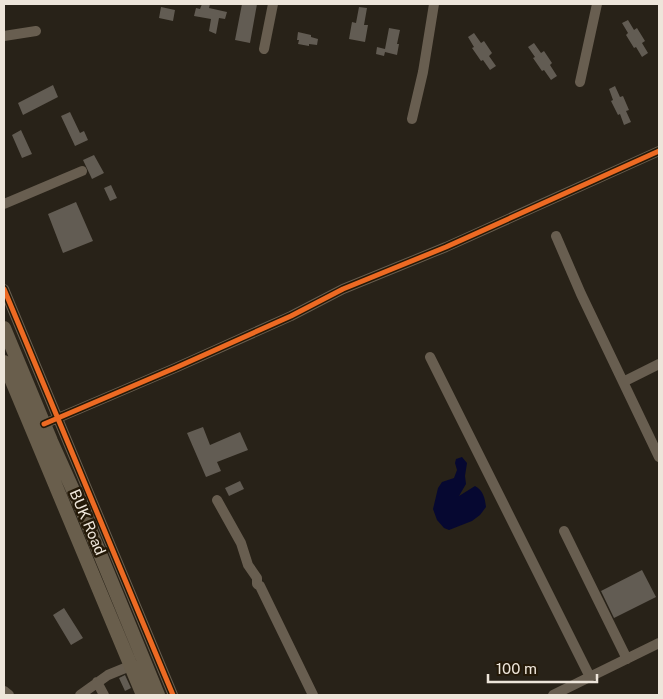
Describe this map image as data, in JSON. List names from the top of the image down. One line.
{"streets":{"main road":["BUK Road"]},"scale_bar":"100 m"}
